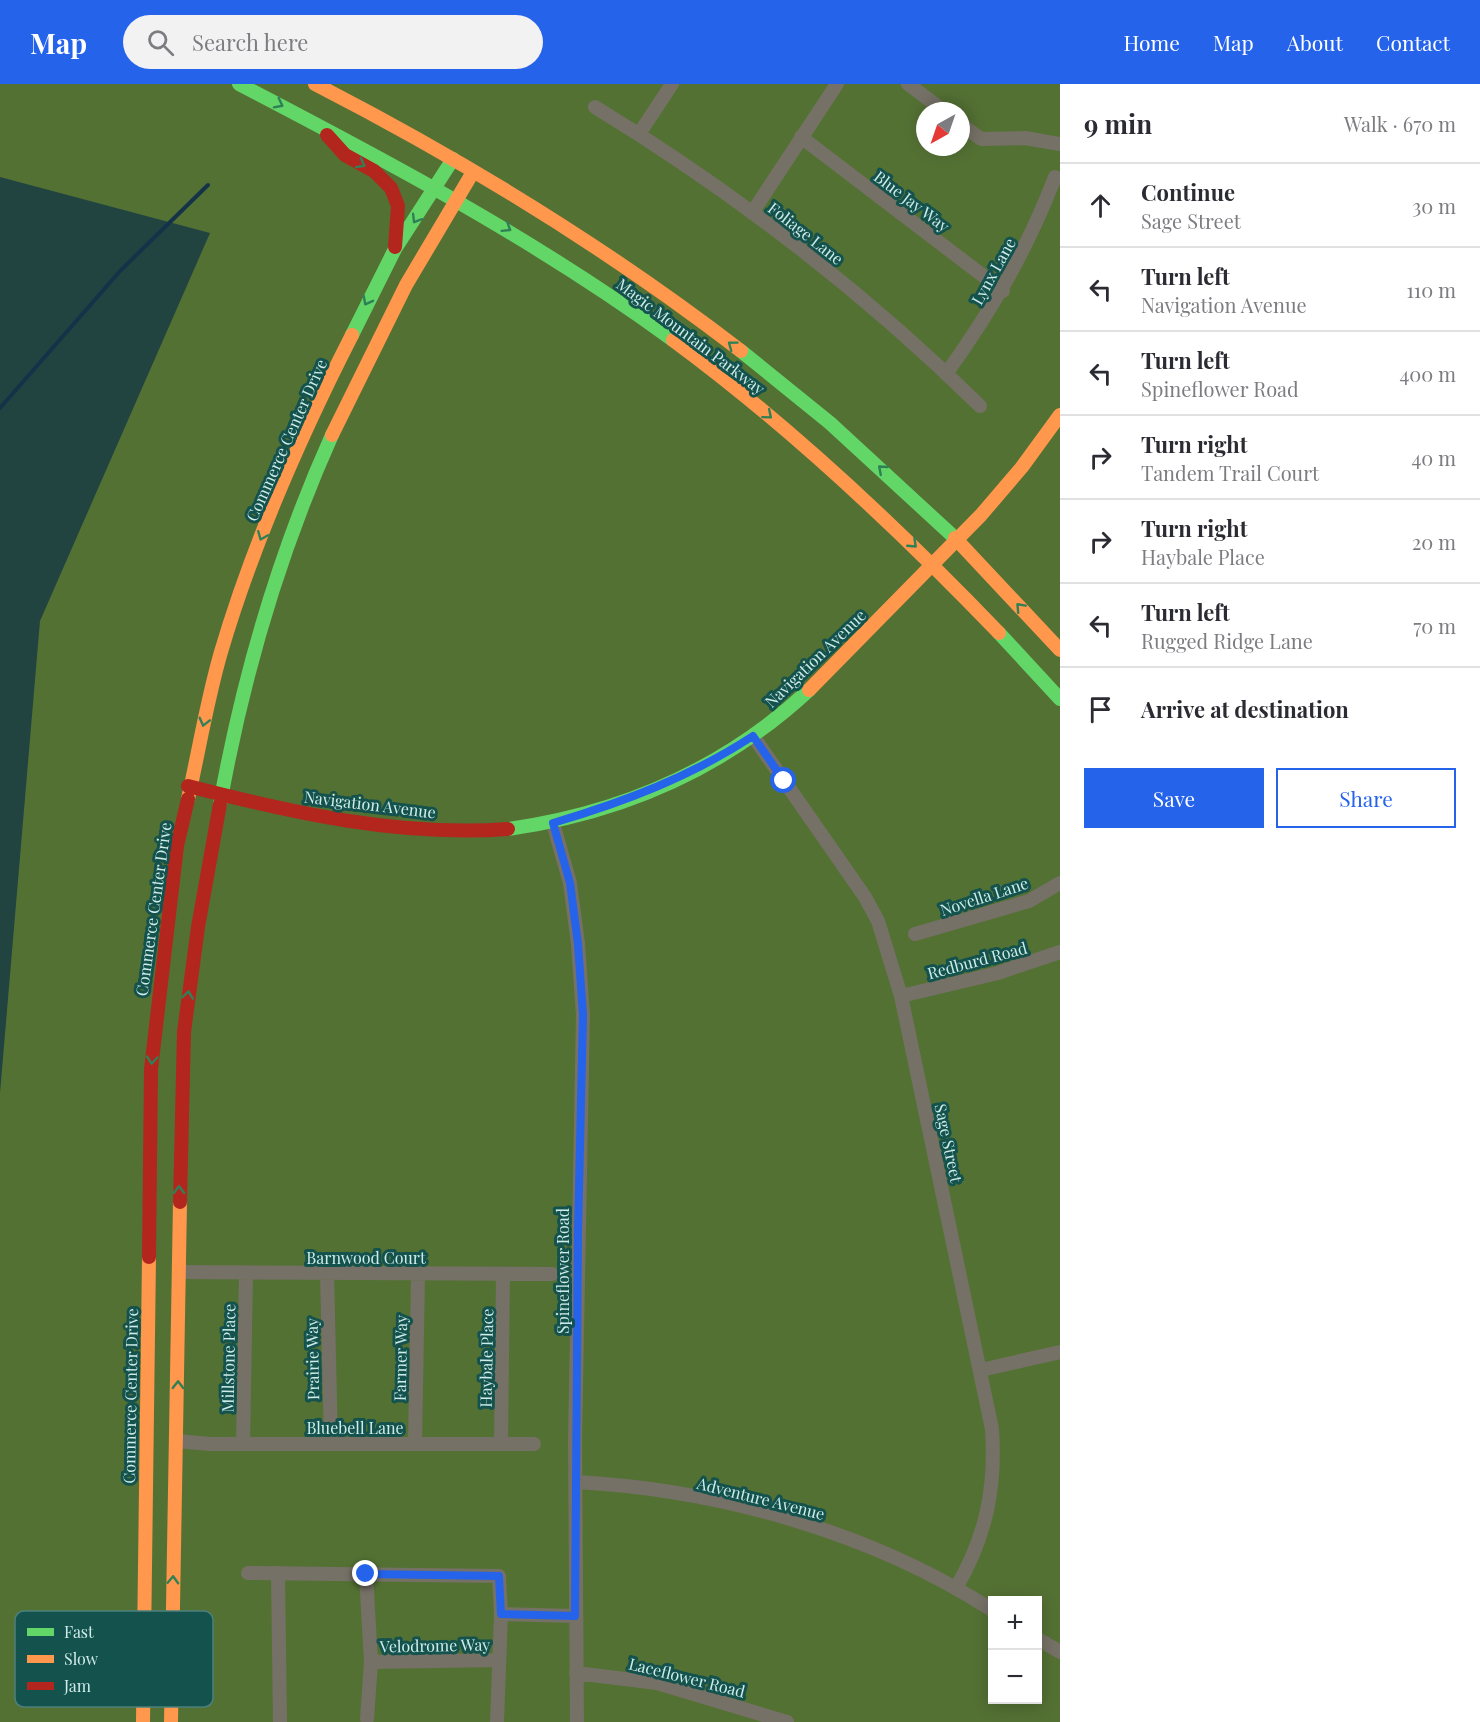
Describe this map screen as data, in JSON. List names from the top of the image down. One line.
{"streets":{"main road":["Magic Mountain Parkway","Commerce Center Drive","Navigation Avenue"],"street":["Blue Jay Way","Foliage Lane","Lynx Lane","Novella Lane","Redburd Road","Sage Street","Barnwood Court","Spineflower Road","Millstone Place","Farmer Way","Haybale Place","Prairie Way","Bluebell Lane","Adventure Avenue","Velodrome Way","Laceflower Road"]},"crossings":[["Blue Jay Way","Lynx Lane"],["Foliage Lane","Lynx Lane"],["Magic Mountain Parkway","Commerce Center Drive"],["Magic Mountain Parkway","Navigation Avenue"],["Commerce Center Drive","Navigation Avenue"],["Navigation Avenue","Sage Street"],["Navigation Avenue","Spineflower Road"],["Redburd Road","Sage Street"],["Sage Street","Adventure Avenue"],["Barnwood Court","Millstone Place"],["Barnwood Court","Farmer Way"],["Barnwood Court","Haybale Place"],["Barnwood Court","Prairie Way"],["Spineflower Road","Adventure Avenue"],["Spineflower Road","Laceflower Road"],["Millstone Place","Bluebell Lane"],["Farmer Way","Bluebell Lane"],["Haybale Place","Bluebell Lane"],["Prairie Way","Bluebell Lane"]],"legend":["Fast","Slow","Jam"],"north":"bottom left","page":{"header":"Map","search":"Search here","nav":["Home","Map","About","Contact"],"heading":["9 min","Walk · 670 m"],"list":[["Continue","Sage Street","30 m"],["Turn left","Navigation Avenue","110 m"],["Turn left","Spineflower Road","400 m"],["Turn right","Tandem Trail Court","40 m"],["Turn right","Haybale Place","20 m"],["Turn left","Rugged Ridge Lane","70 m"],"Arrive at destination"],"buttons":["Save","Share"],"map_buttons":["+","−"]}}
